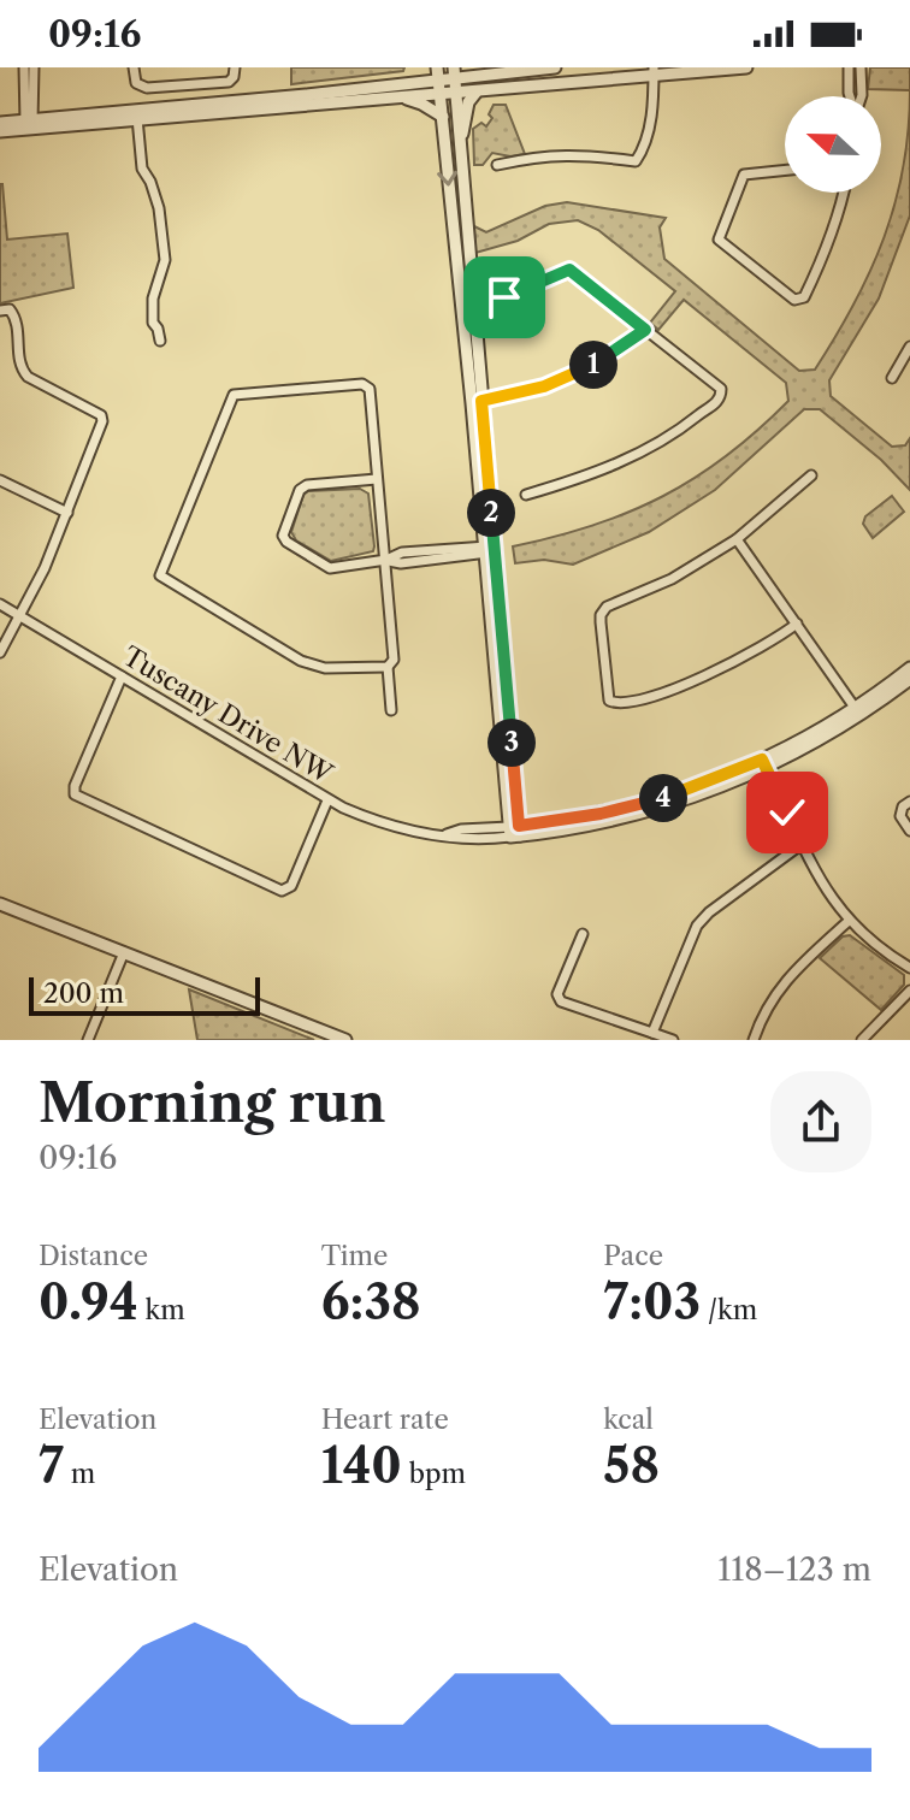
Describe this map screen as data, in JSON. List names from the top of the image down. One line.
{"streets":{"street":["Tuscany Drive NW"]},"scale_bar":"200 m","north":"left","page":{"status":"09:16","pins":["1","2","3","4"],"scale":"200 m","heading":["Morning run","09:16"],"stats":[["Distance","0.94 km"],["Time","6:38"],["Pace","7:03 /km"],["Elevation","7 m"],["Heart rate","140 bpm"],["kcal","58"]],"chart":["Elevation","118–123 m"]}}
